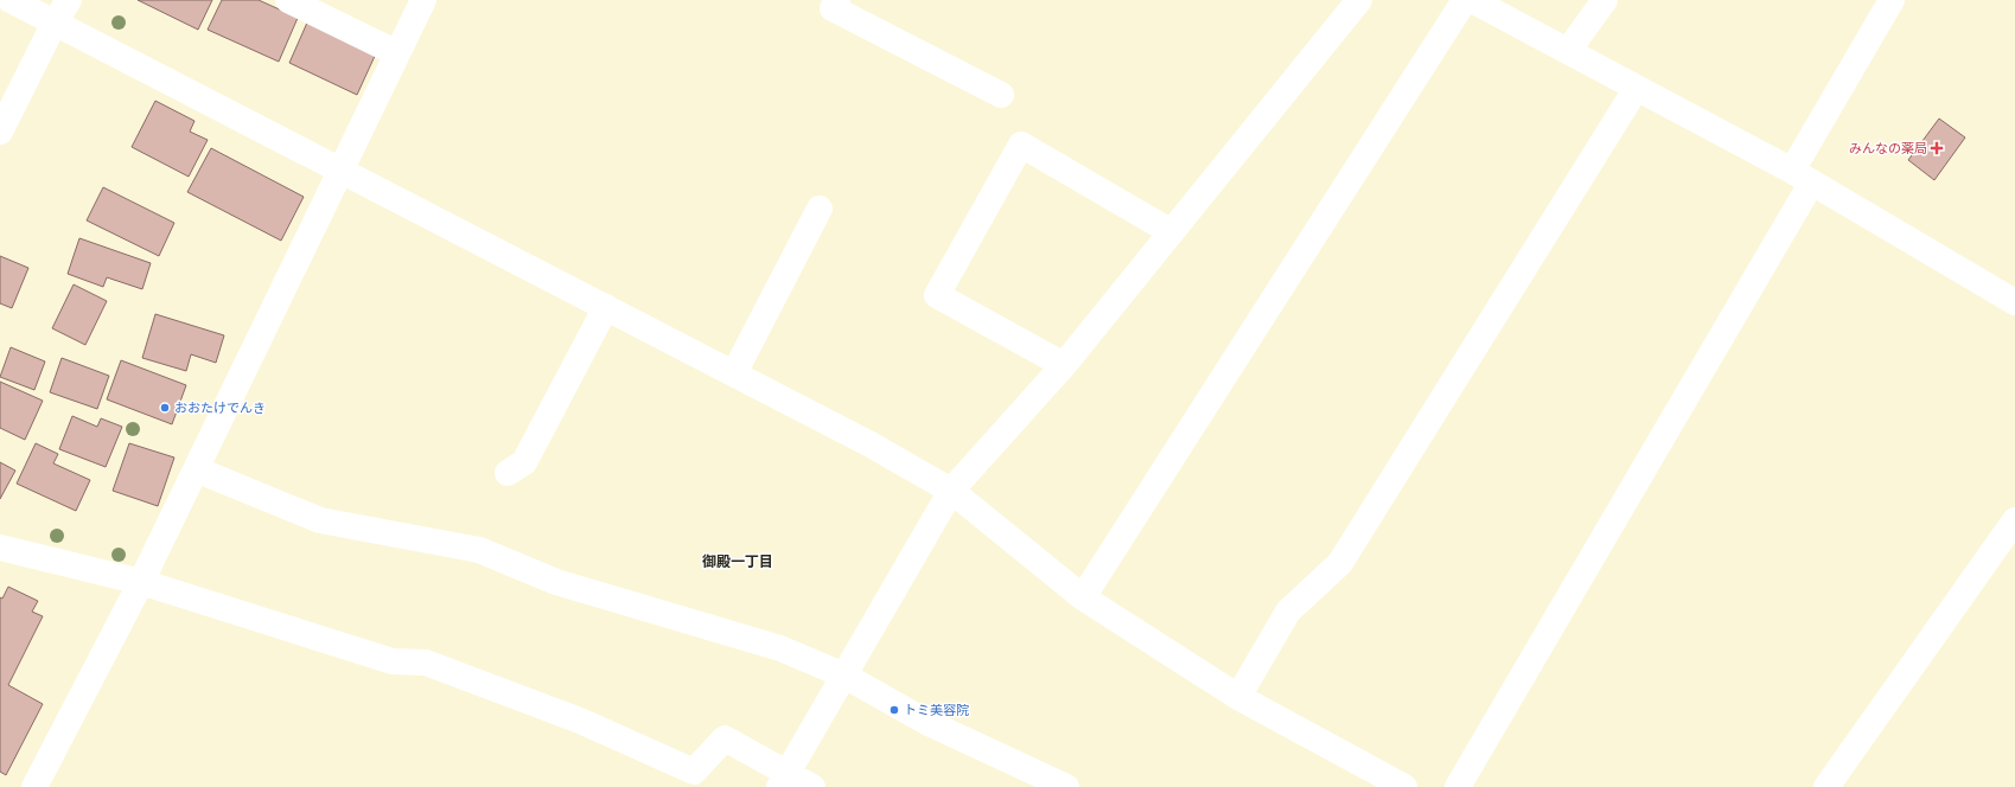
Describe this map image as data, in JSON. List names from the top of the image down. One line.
{"districts":["御殿一丁目"],"places":{"health":["みんなの薬局"],"other":["おおたけでんき","トミ美容院"]}}
